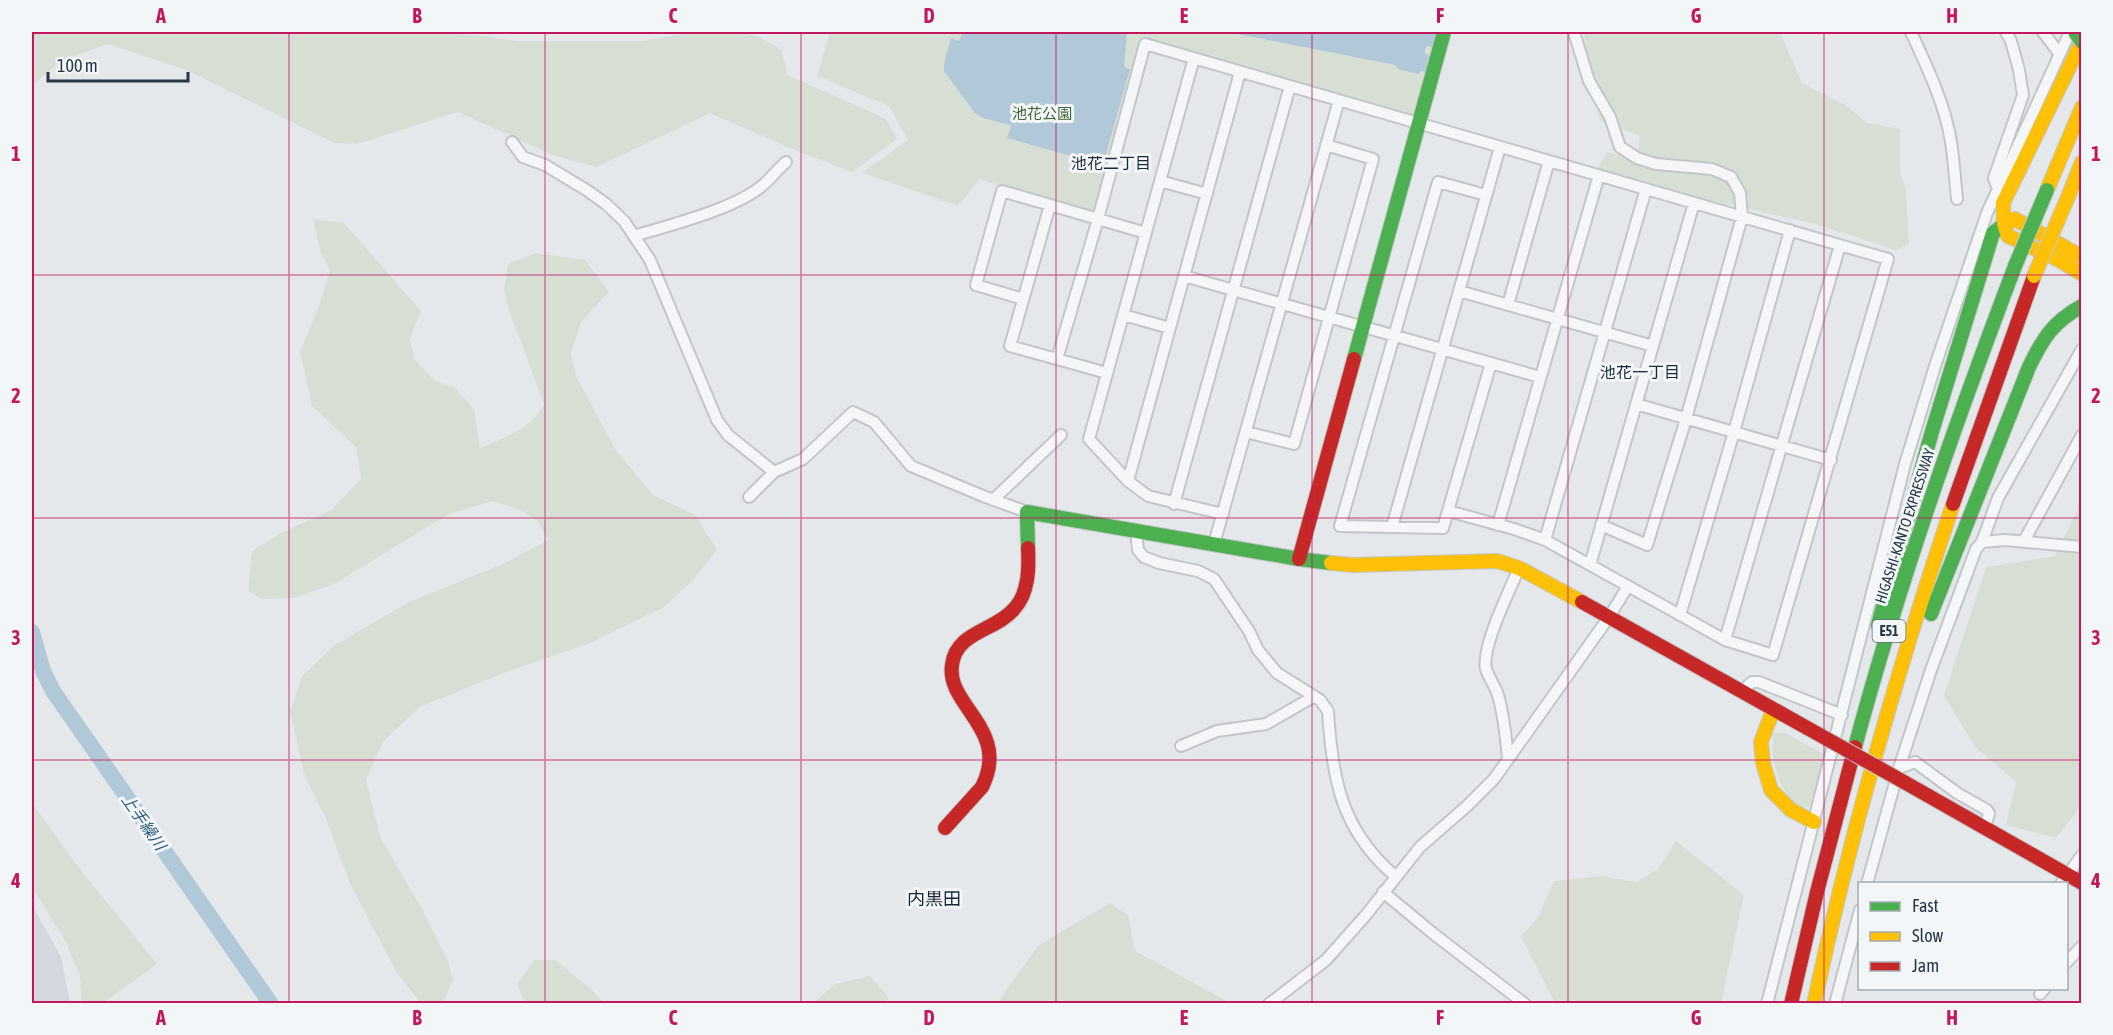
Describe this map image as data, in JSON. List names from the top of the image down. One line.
{"streets":{"main road":["HIGASHI-KANTO EXPRESSWAY","E51"]},"districts":["池花二丁目","池花一丁目","内黒田"],"water":["上手繰川"],"parks":["池花公園"],"legend":["Fast","Slow","Jam"],"scale_bar":"100 m","grid":{"columns":["A","B","C","D","E","F","G","H"],"rows":["1","2","3","4"]}}
